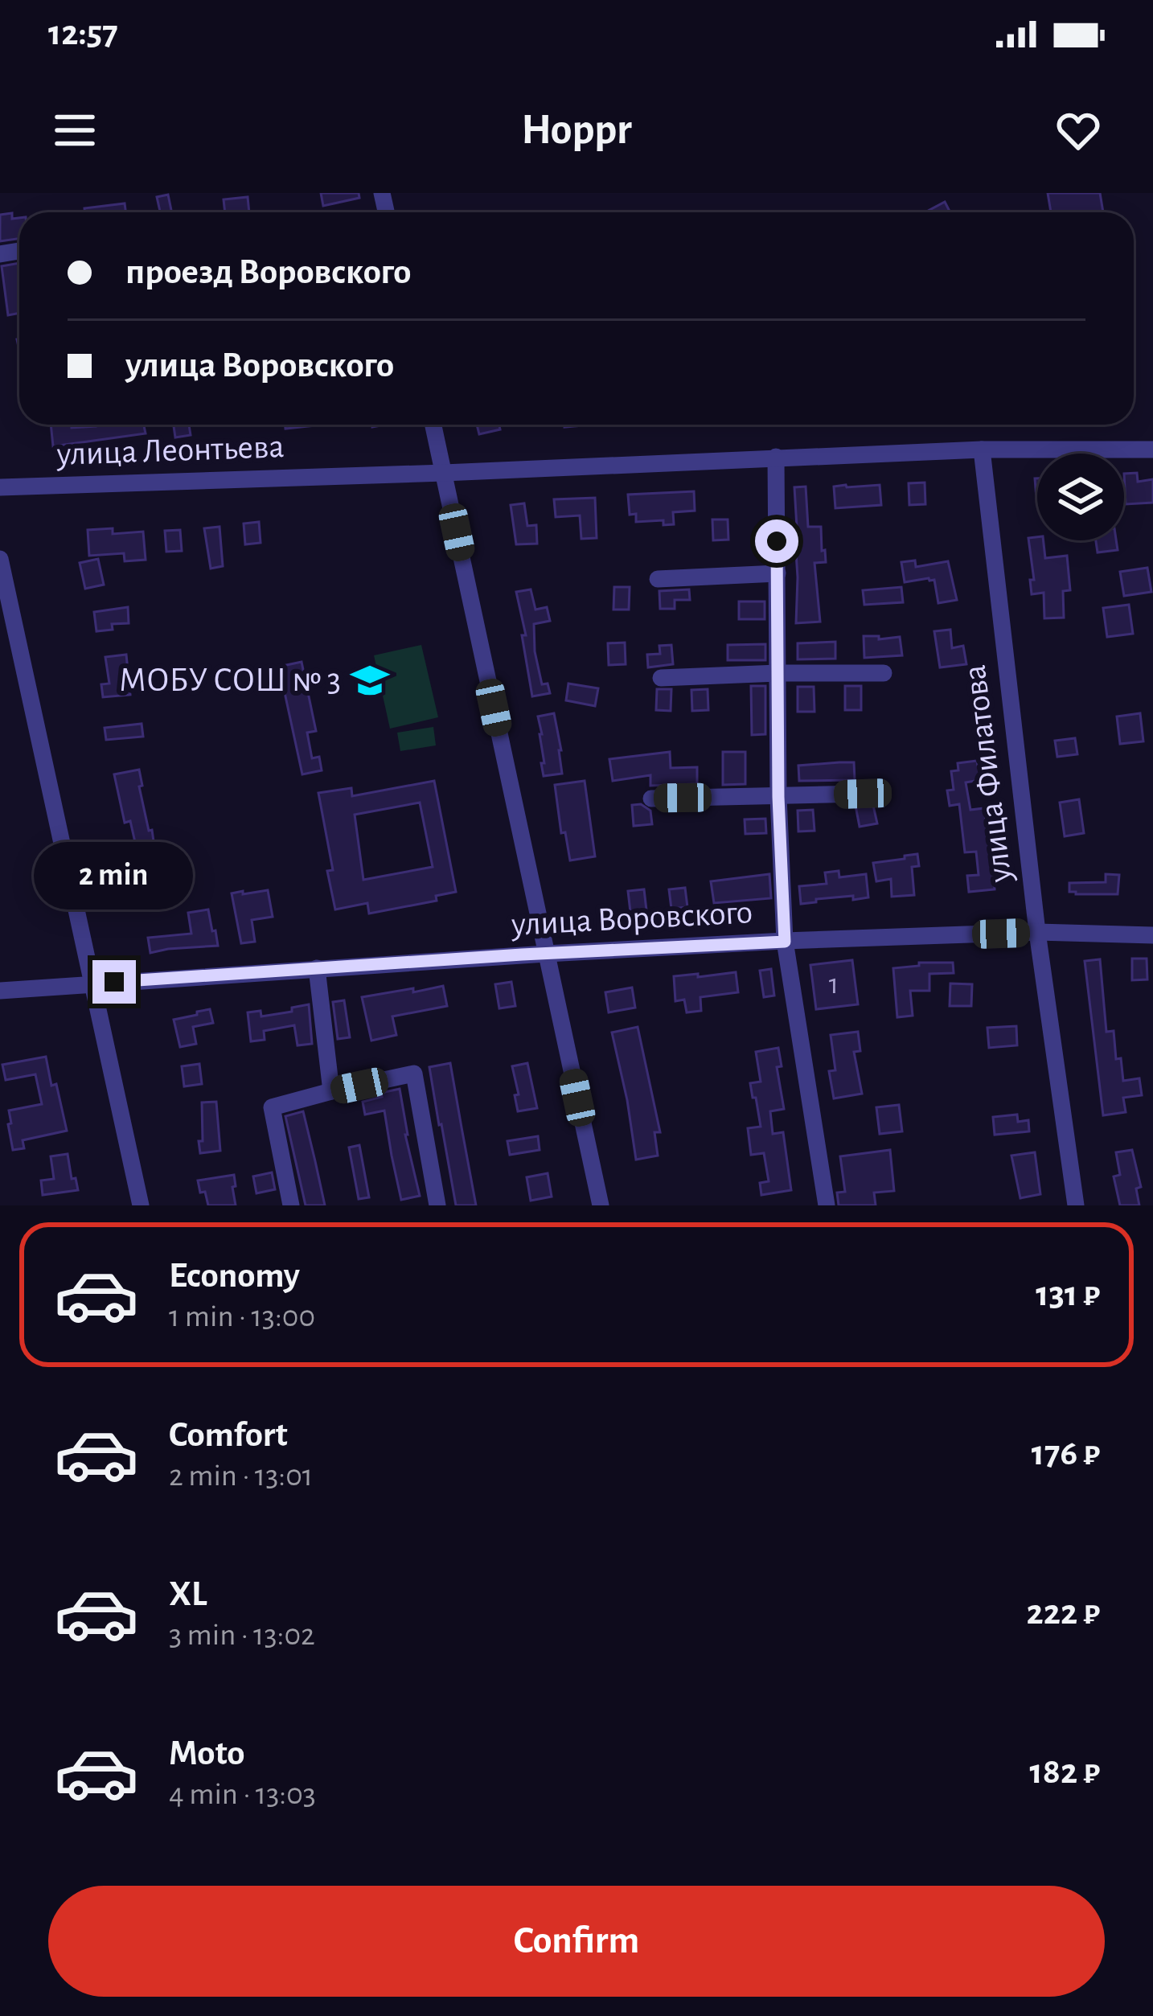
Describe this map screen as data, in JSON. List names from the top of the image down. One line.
{"streets":{"street":["улица Леонтьева","улица Филатова","улица Воровского"]},"crossings":[["улица Леонтьева","улица Филатова"],["улица Филатова","улица Воровского"]],"places":{"school or university":["МОБУ СОШ № 3"]},"house_numbers":["1"],"page":{"status":"12:57","header":"Hoppr","banner":["проезд Воровского","улица Воровского"],"bubble":"2 min","list":[{"name":"Economy","note":"1 min · 13:00","value":"131 ₽"},{"name":"Comfort","note":"2 min · 13:01","value":"176 ₽"},{"name":"XL","note":"3 min · 13:02","value":"222 ₽"},{"name":"Moto","note":"4 min · 13:03","value":"182 ₽"}],"buttons":"Confirm"}}
